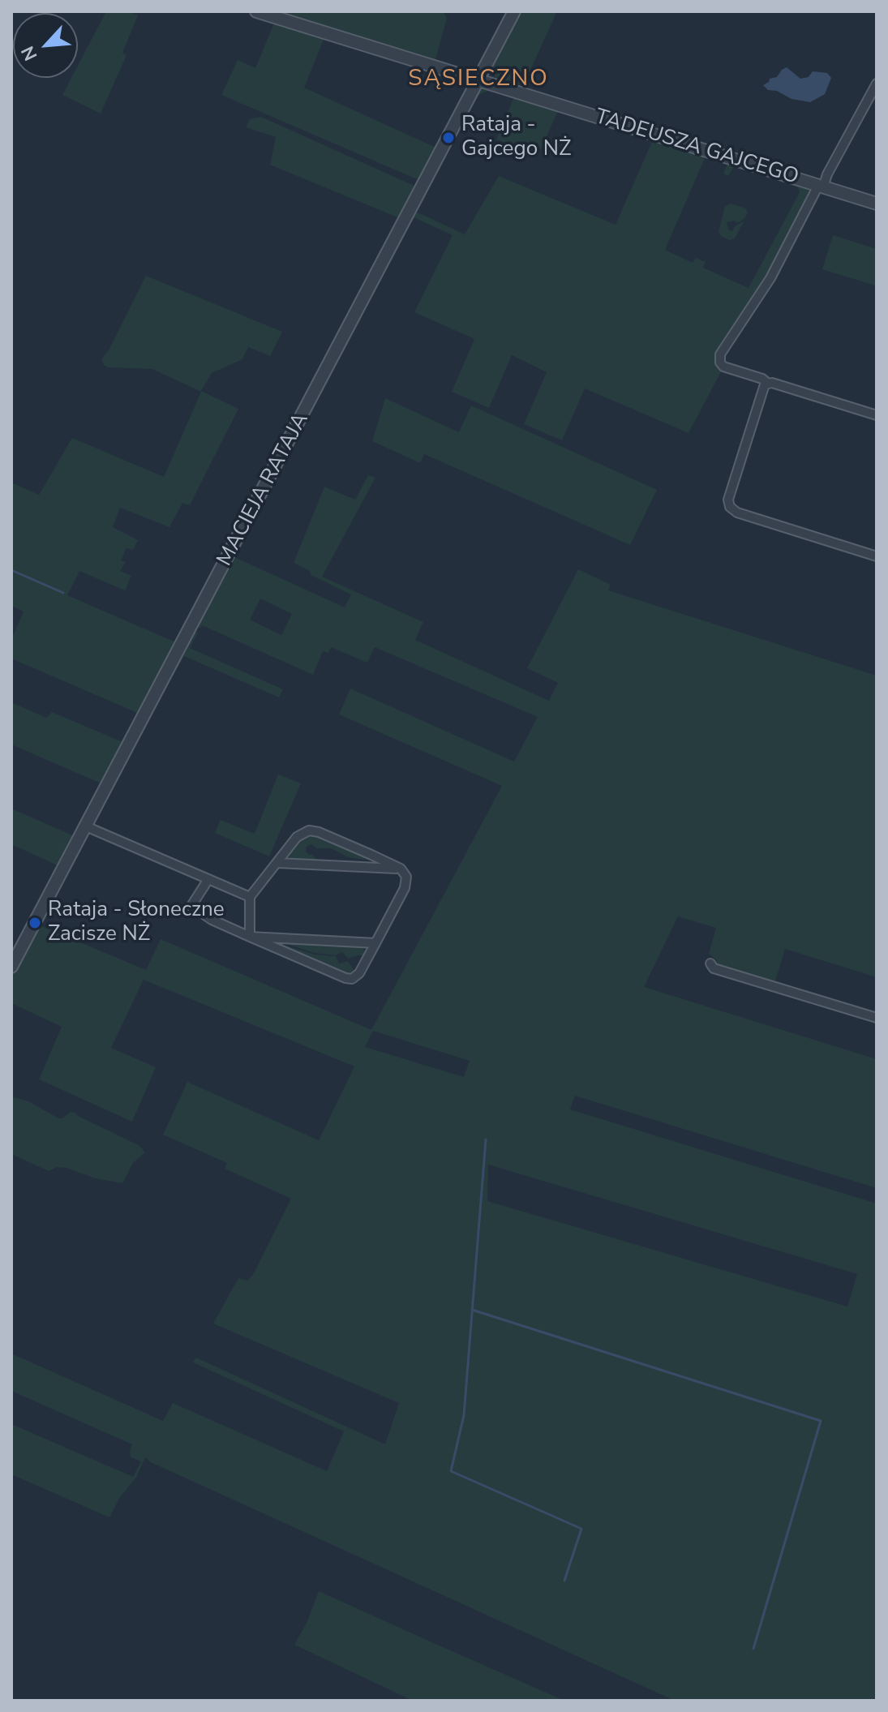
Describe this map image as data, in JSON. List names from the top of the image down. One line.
{"streets":{"street":["TADEUSZA GAJCEGO","MACIEJA RATAJA"]},"crossings":[["TADEUSZA GAJCEGO","MACIEJA RATAJA"]],"districts":["SĄSIECZNO"],"places":["Rataja - Gajcego NŻ","Rataja - Słoneczne Zacisze NŻ"],"north":"bottom left"}
